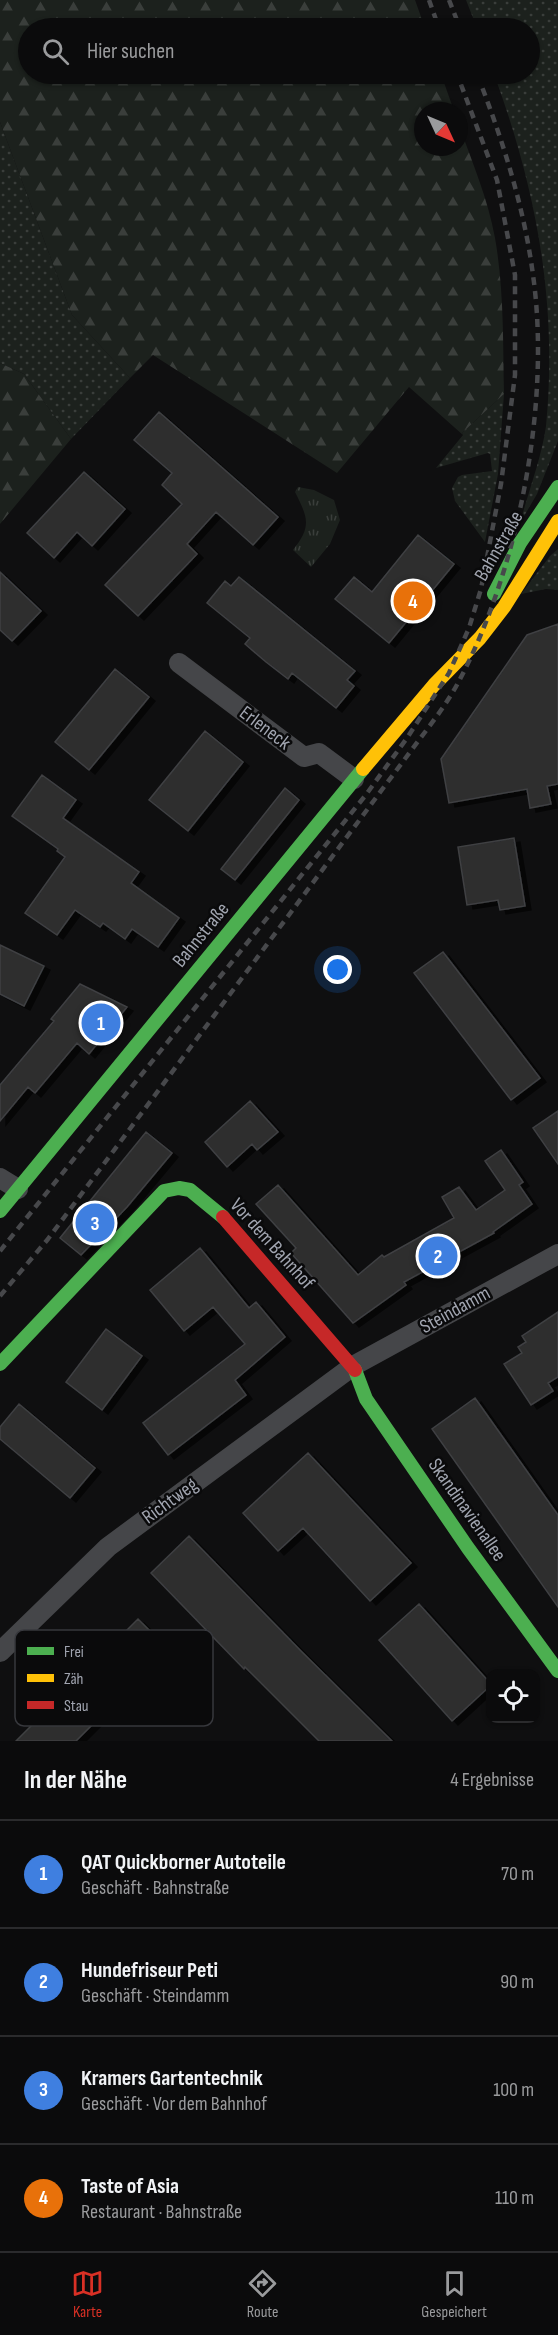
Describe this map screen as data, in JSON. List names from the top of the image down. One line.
{"streets":{"main road":["Bahnstraße","Vor dem Bahnhof","Skandinavienallee"],"street":["Erleneck","Steindamm","Richtweg"]},"crossings":[["Bahnstraße","Erleneck"],["Vor dem Bahnhof","Steindamm"],["Vor dem Bahnhof","Richtweg"],["Vor dem Bahnhof","Skandinavienallee"],["Steindamm","Richtweg"],["Steindamm","Skandinavienallee"],["Richtweg","Skandinavienallee"]],"legend":["Frei","Zäh","Stau"],"north":"bottom right","page":{"search":"Hier suchen","pins":["4","1","3","2"],"heading":["In der Nähe","4 Ergebnisse"],"list":[{"mark":"1","name":"QAT Quickborner Autoteile","note":"Geschäft · Bahnstraße","value":"70 m"},{"mark":"2","name":"Hundefriseur Peti","note":"Geschäft · Steindamm","value":"90 m"},{"mark":"3","name":"Kramers Gartentechnik","note":"Geschäft · Vor dem Bahnhof","value":"100 m"},{"mark":"4","name":"Taste of Asia","note":"Restaurant · Bahnstraße","value":"110 m"}],"nav":["Karte","Route","Gespeichert"]}}
